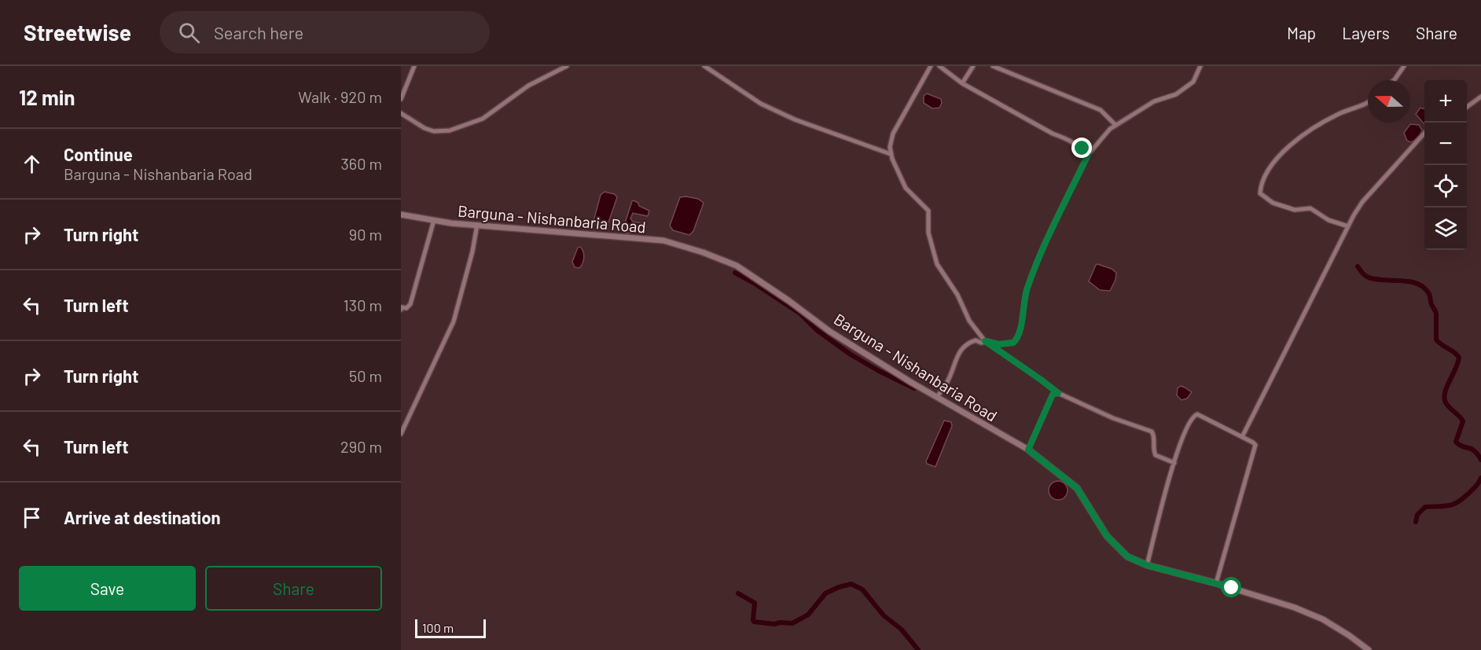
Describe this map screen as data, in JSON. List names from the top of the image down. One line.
{"streets":{"street":["Barguna - Nishanbaria Road"]},"scale_bar":"100 m","north":"left","page":{"header":"Streetwise","search":"Search here","nav":["Map","Layers","Share"],"heading":["12 min","Walk · 920 m"],"map_buttons":["+","−"],"list":[["Continue","Barguna - Nishanbaria Road","360 m"],["Turn right","90 m"],["Turn left","130 m"],["Turn right","50 m"],["Turn left","290 m"],"Arrive at destination"],"buttons":["Save","Share"],"scale":"100 m"}}
